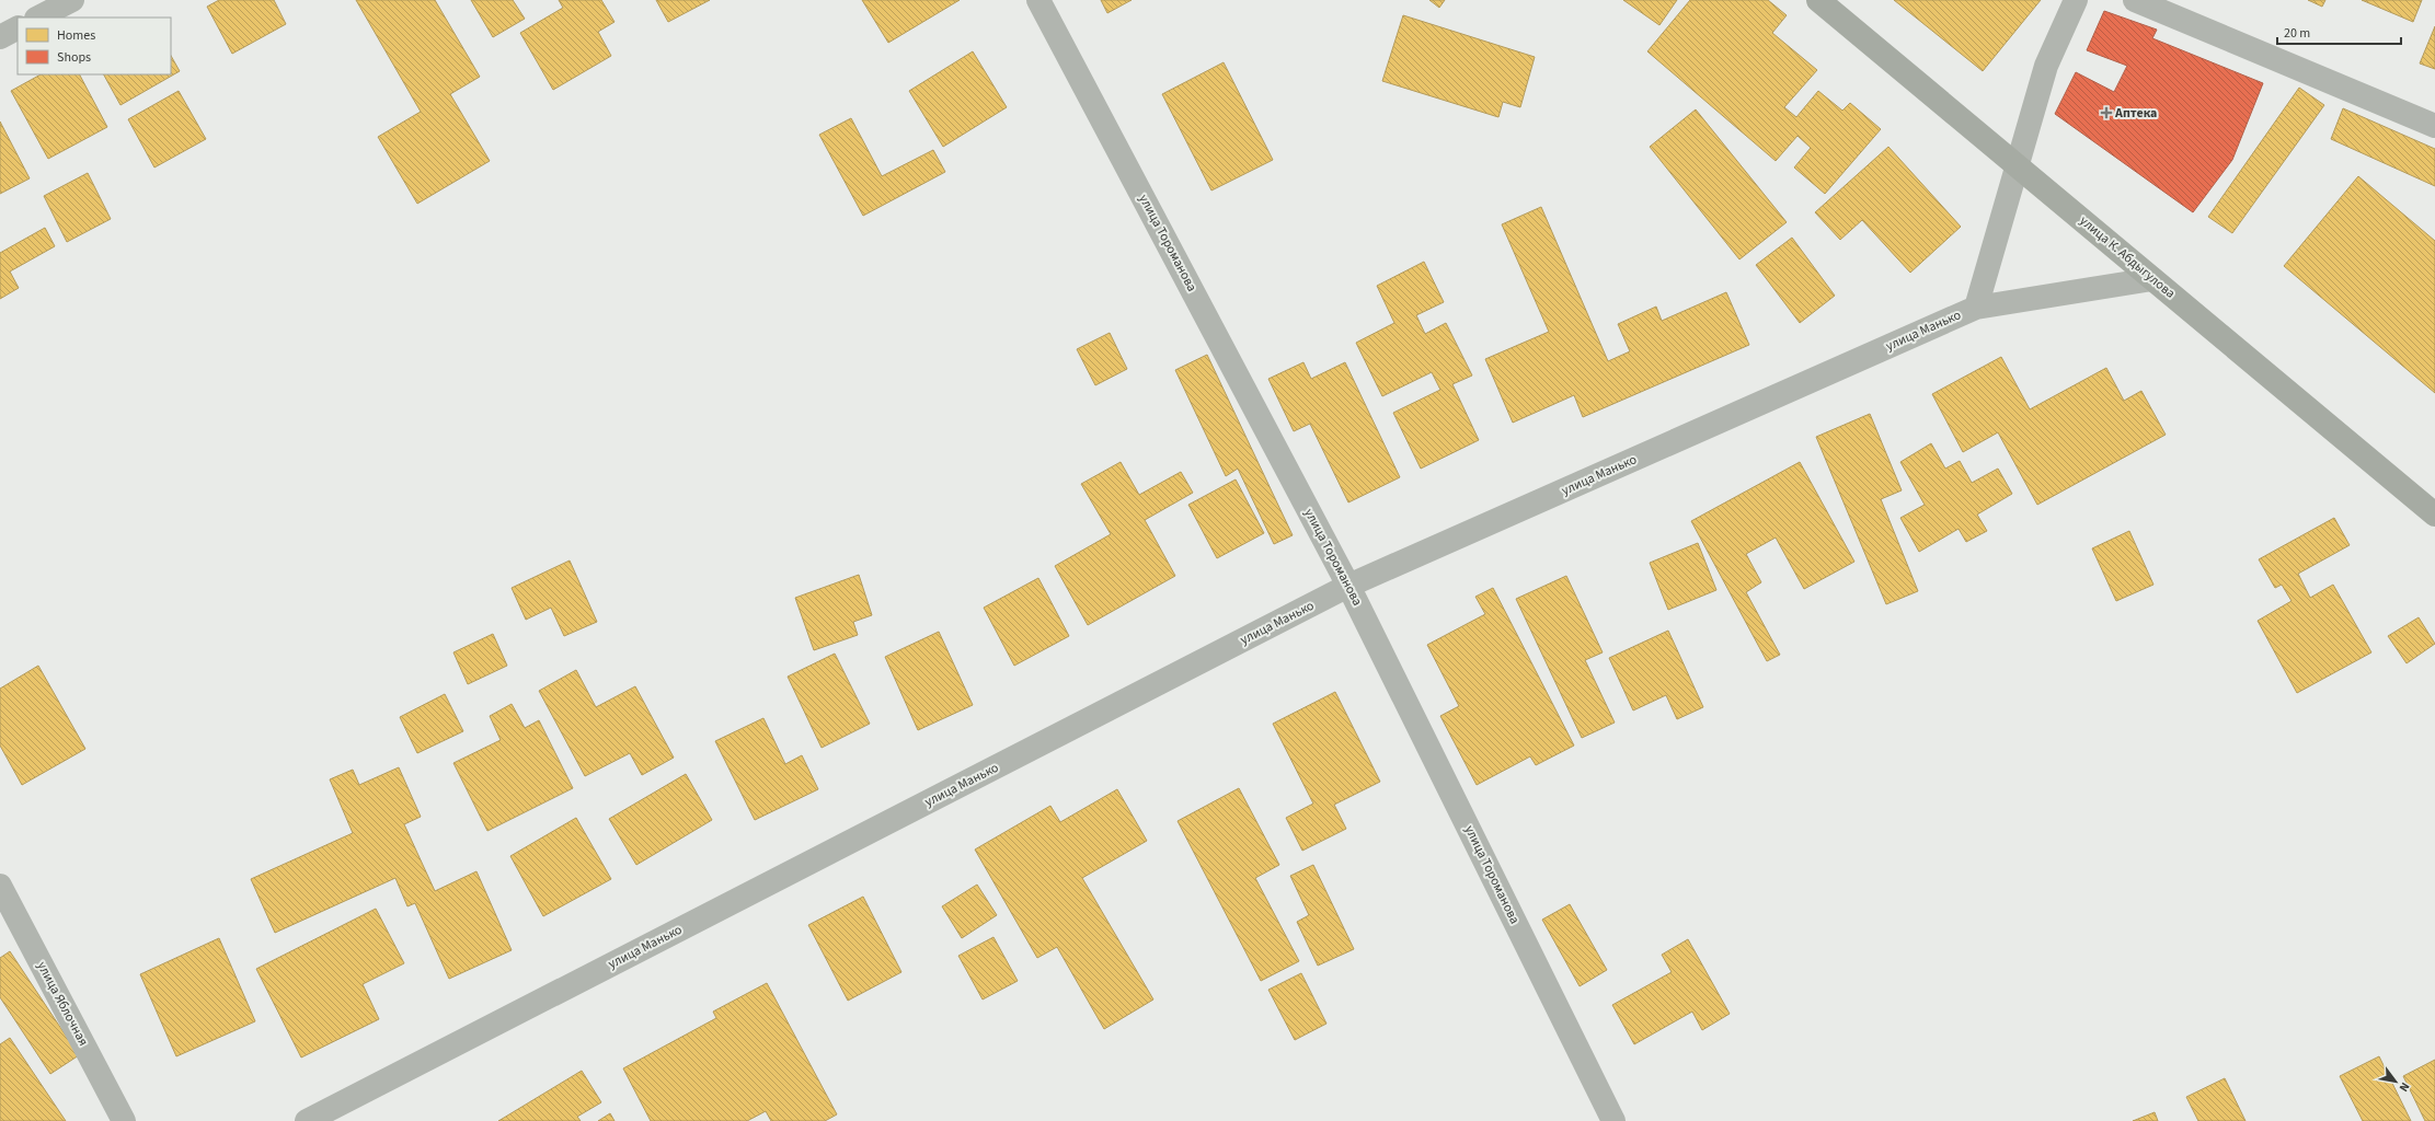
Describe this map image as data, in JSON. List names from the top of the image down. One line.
{"streets":{"street":["улица Тороманова","улица К. Абдыгулова","улица Манько","улица Яблочная"]},"crossings":[["улица Тороманова","улица Манько"],["улица К. Абдыгулова","улица Манько"]],"places":{"health":["Аптека"]},"legend":["Homes","Shops"],"scale_bar":"20 m","north":"bottom right"}
